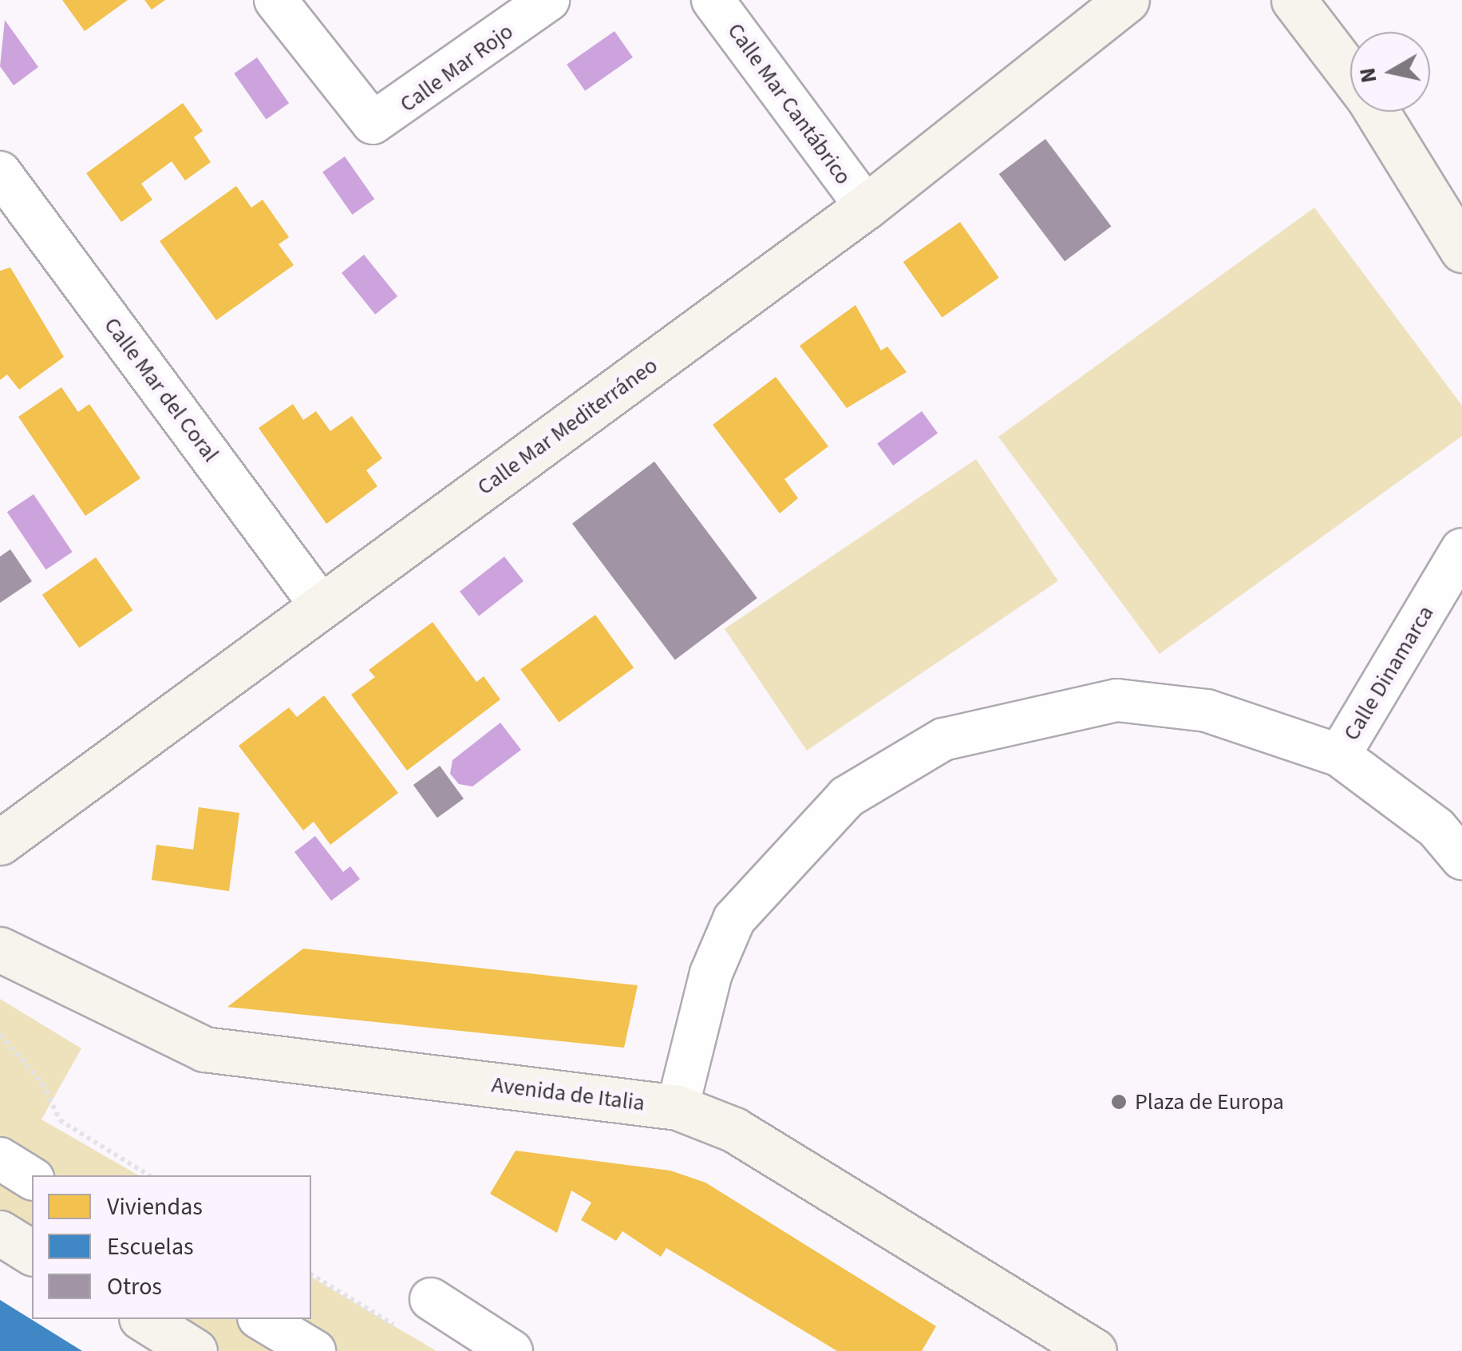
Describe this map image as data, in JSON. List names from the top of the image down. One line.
{"streets":{"street":["Calle Mar Rojo","Calle Mar Cantábrico","Calle Mar del Coral","Calle Mar Mediterráneo","Calle Dinamarca","Avenida de Italia"]},"crossings":[["Calle Mar Cantábrico","Calle Mar Mediterráneo"],["Calle Mar del Coral","Calle Mar Mediterráneo"]],"places":["Plaza de Europa"],"legend":["Viviendas","Escuelas","Otros"],"north":"left"}
